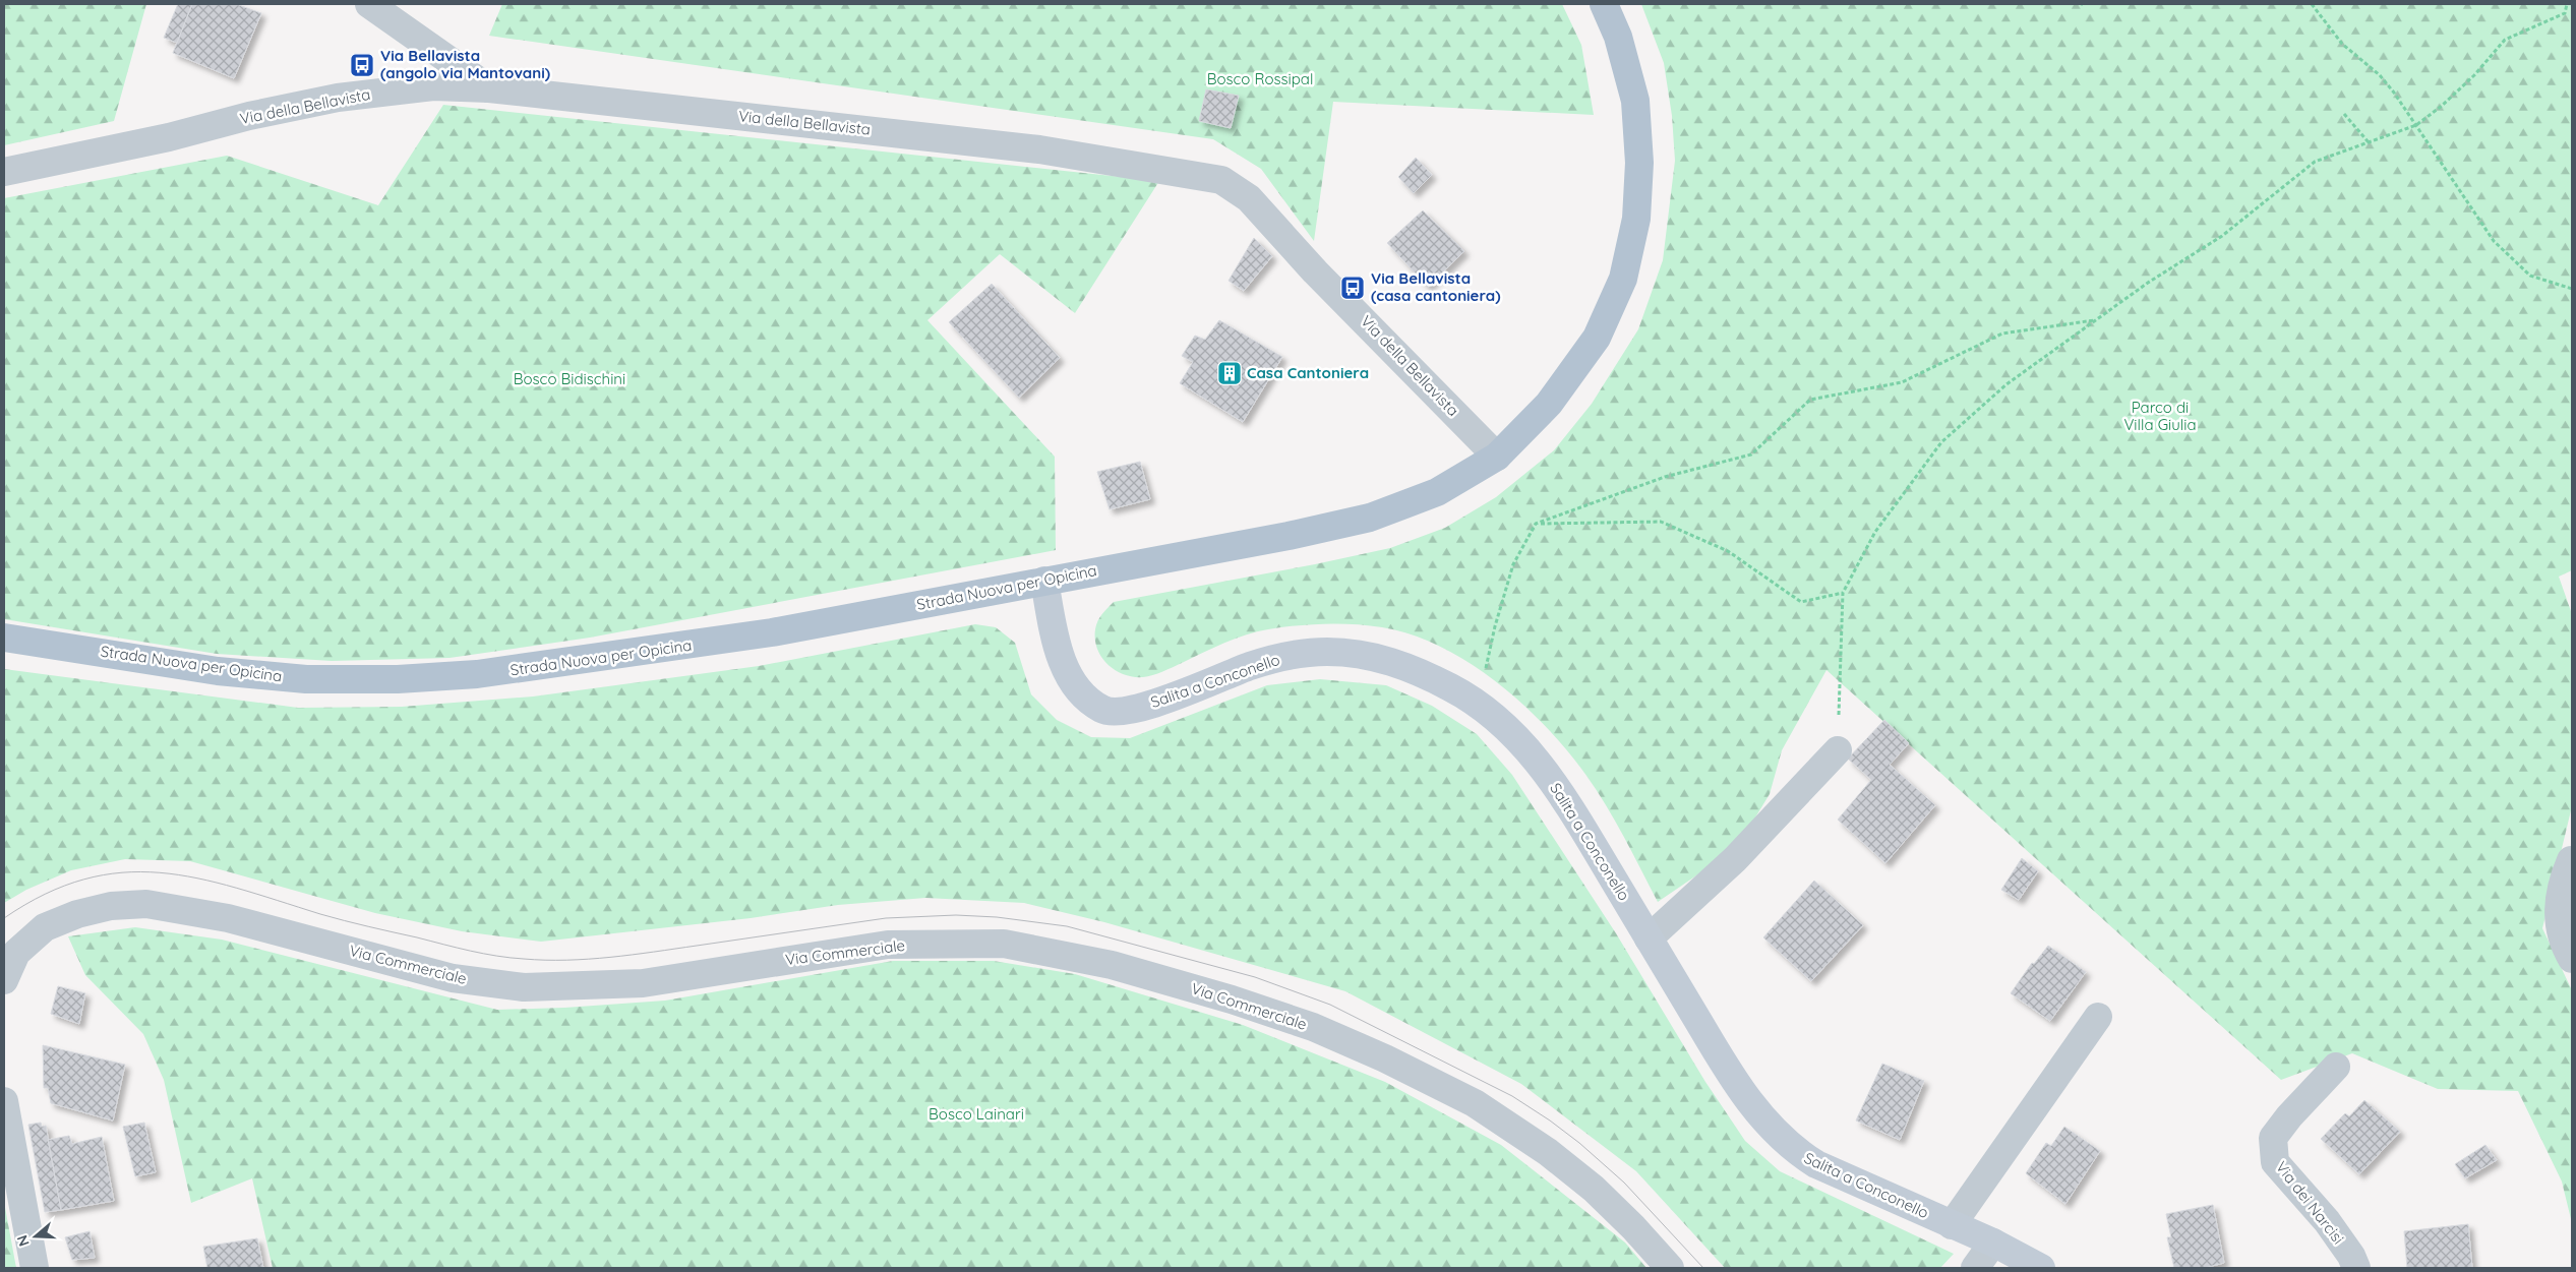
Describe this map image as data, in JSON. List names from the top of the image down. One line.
{"streets":{"main road":["Strada Nuova per Opicina","Salita a Conconello"],"street":["Via della Bellavista","Via Commerciale","Via dei Narcisi"]},"crossings":[["Via della Bellavista","Strada Nuova per Opicina"],["Strada Nuova per Opicina","Salita a Conconello"]],"parks":["Bosco Rossipal","Bosco Bidischini","Parco di Villa Giulia","Bosco Lainari"],"places":{"bus stop":["Via Bellavista (angolo via Mantovani)","Via Bellavista (casa cantoniera)"],"building":["Casa Cantoniera"]},"north":"left"}
